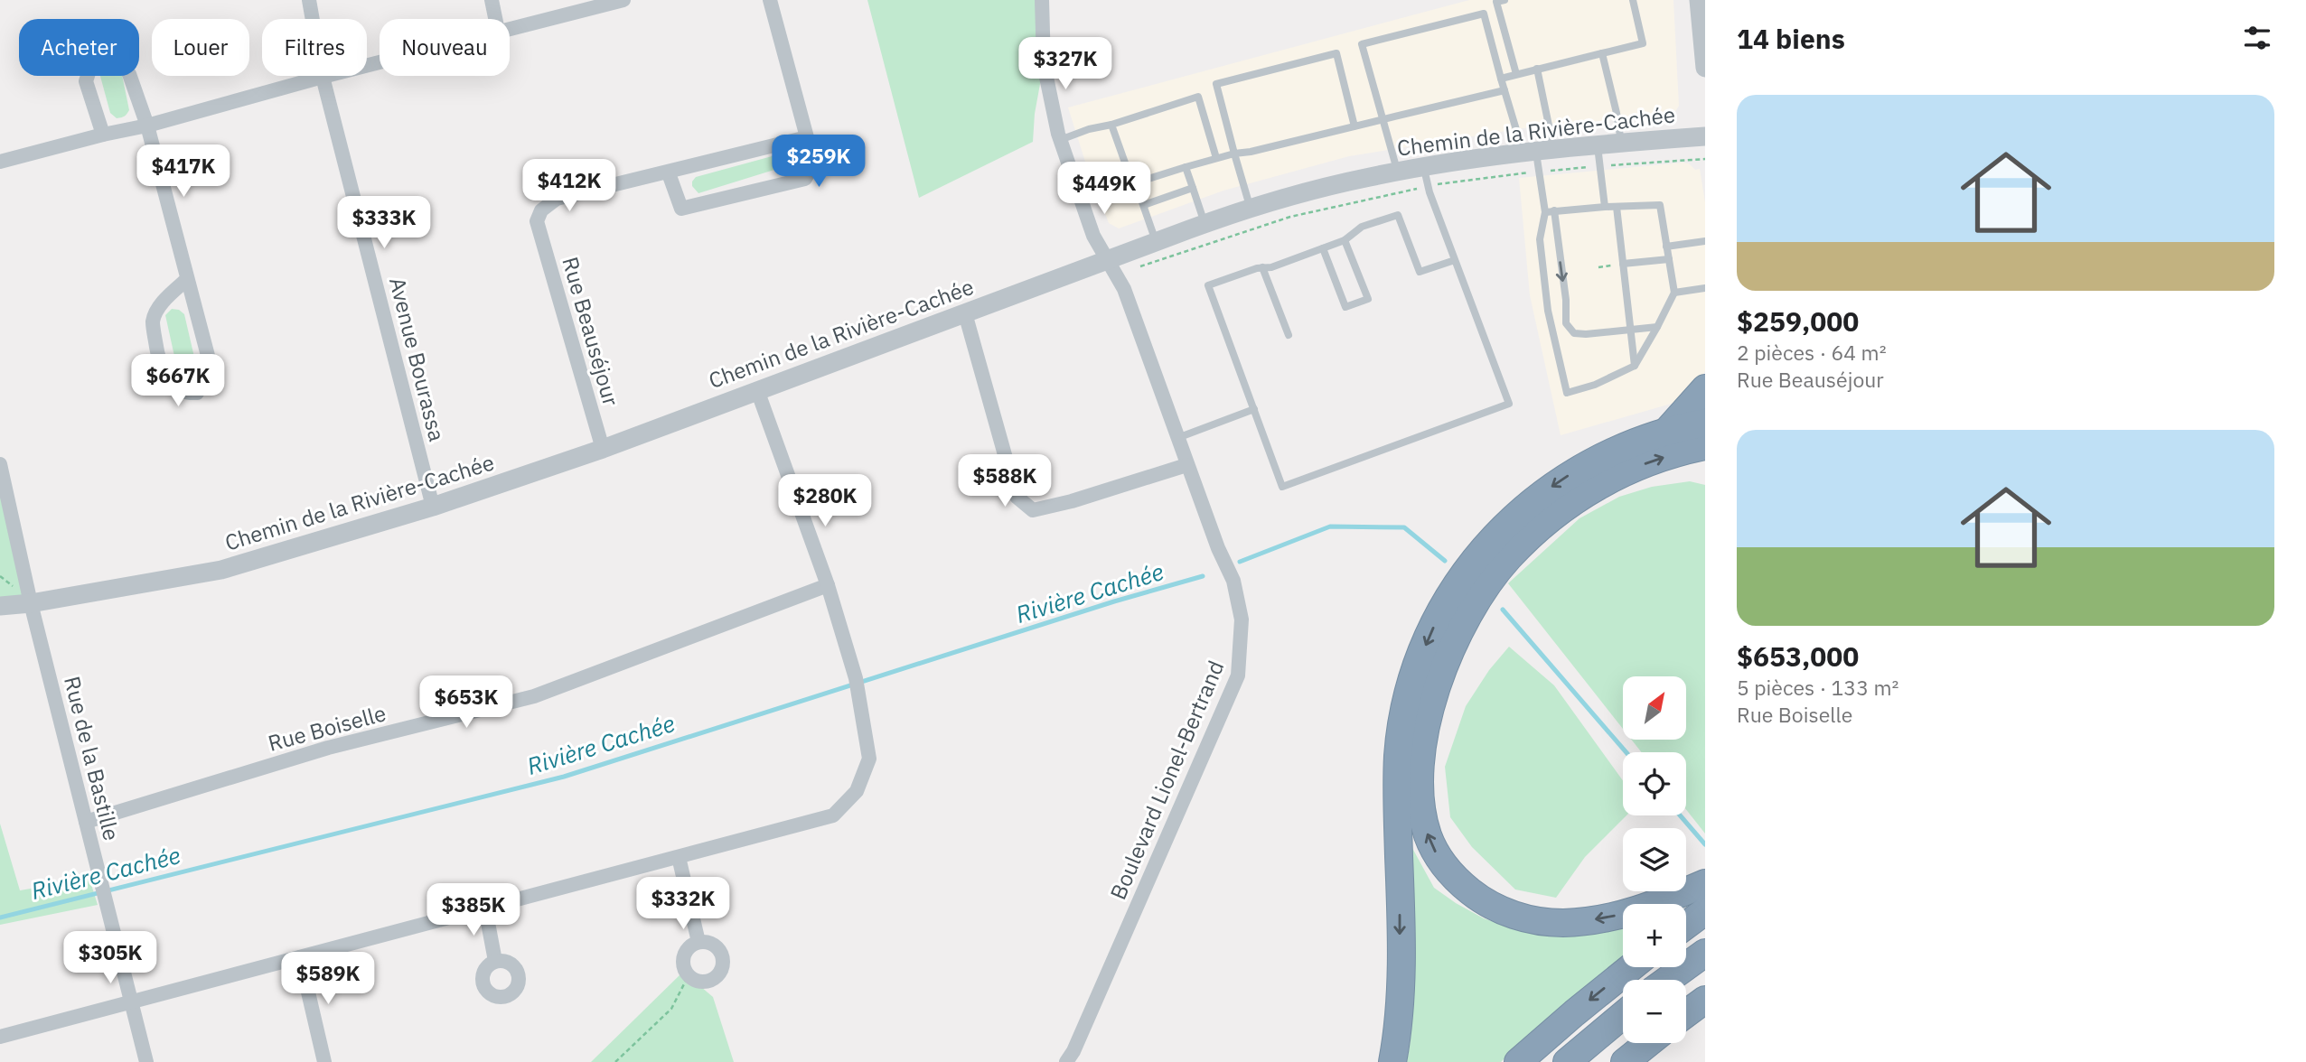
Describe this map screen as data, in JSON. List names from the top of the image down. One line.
{"streets":{"street":["Chemin de la Rivière-Cachée","Rue Beauséjour","Avenue Bourassa","Rue Boiselle","Rue de la Bastille","Boulevard Lionel-Bertrand"]},"crossings":[["Chemin de la Rivière-Cachée","Rue Beauséjour"],["Chemin de la Rivière-Cachée","Avenue Bourassa"],["Chemin de la Rivière-Cachée","Rue de la Bastille"],["Chemin de la Rivière-Cachée","Boulevard Lionel-Bertrand"],["Rue Boiselle","Rue de la Bastille"]],"water":["Rivière Cachée"],"north":"top right","page":{"heading":"14 biens","chip":["Acheter","Louer","Filtres","Nouveau"],"price":["$327K","$259K","$417K","$412K","$449K","$333K","$667K","$588K","$280K","$653K","$332K","$385K","$305K","$589K"],"list":[{"name":"$259,000","note":"2 pièces · 64 m² · Rue Beauséjour"},{"name":"$653,000","note":"5 pièces · 133 m² · Rue Boiselle"}],"map_buttons":["+","−"]}}
